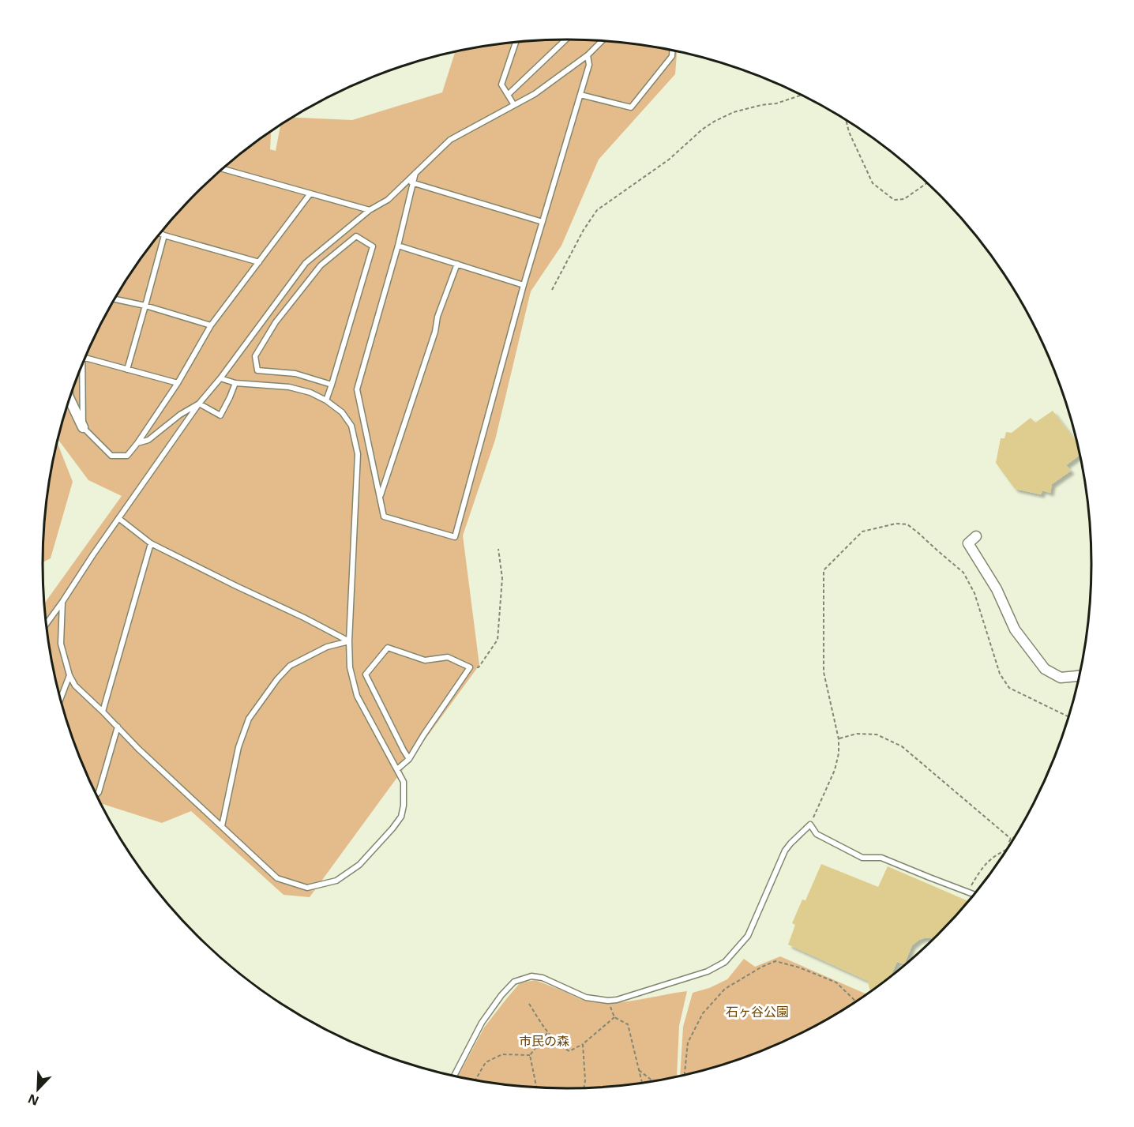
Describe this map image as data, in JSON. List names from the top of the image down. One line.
{"parks":["石ヶ谷公園","市民の森"],"north":"bottom left"}
